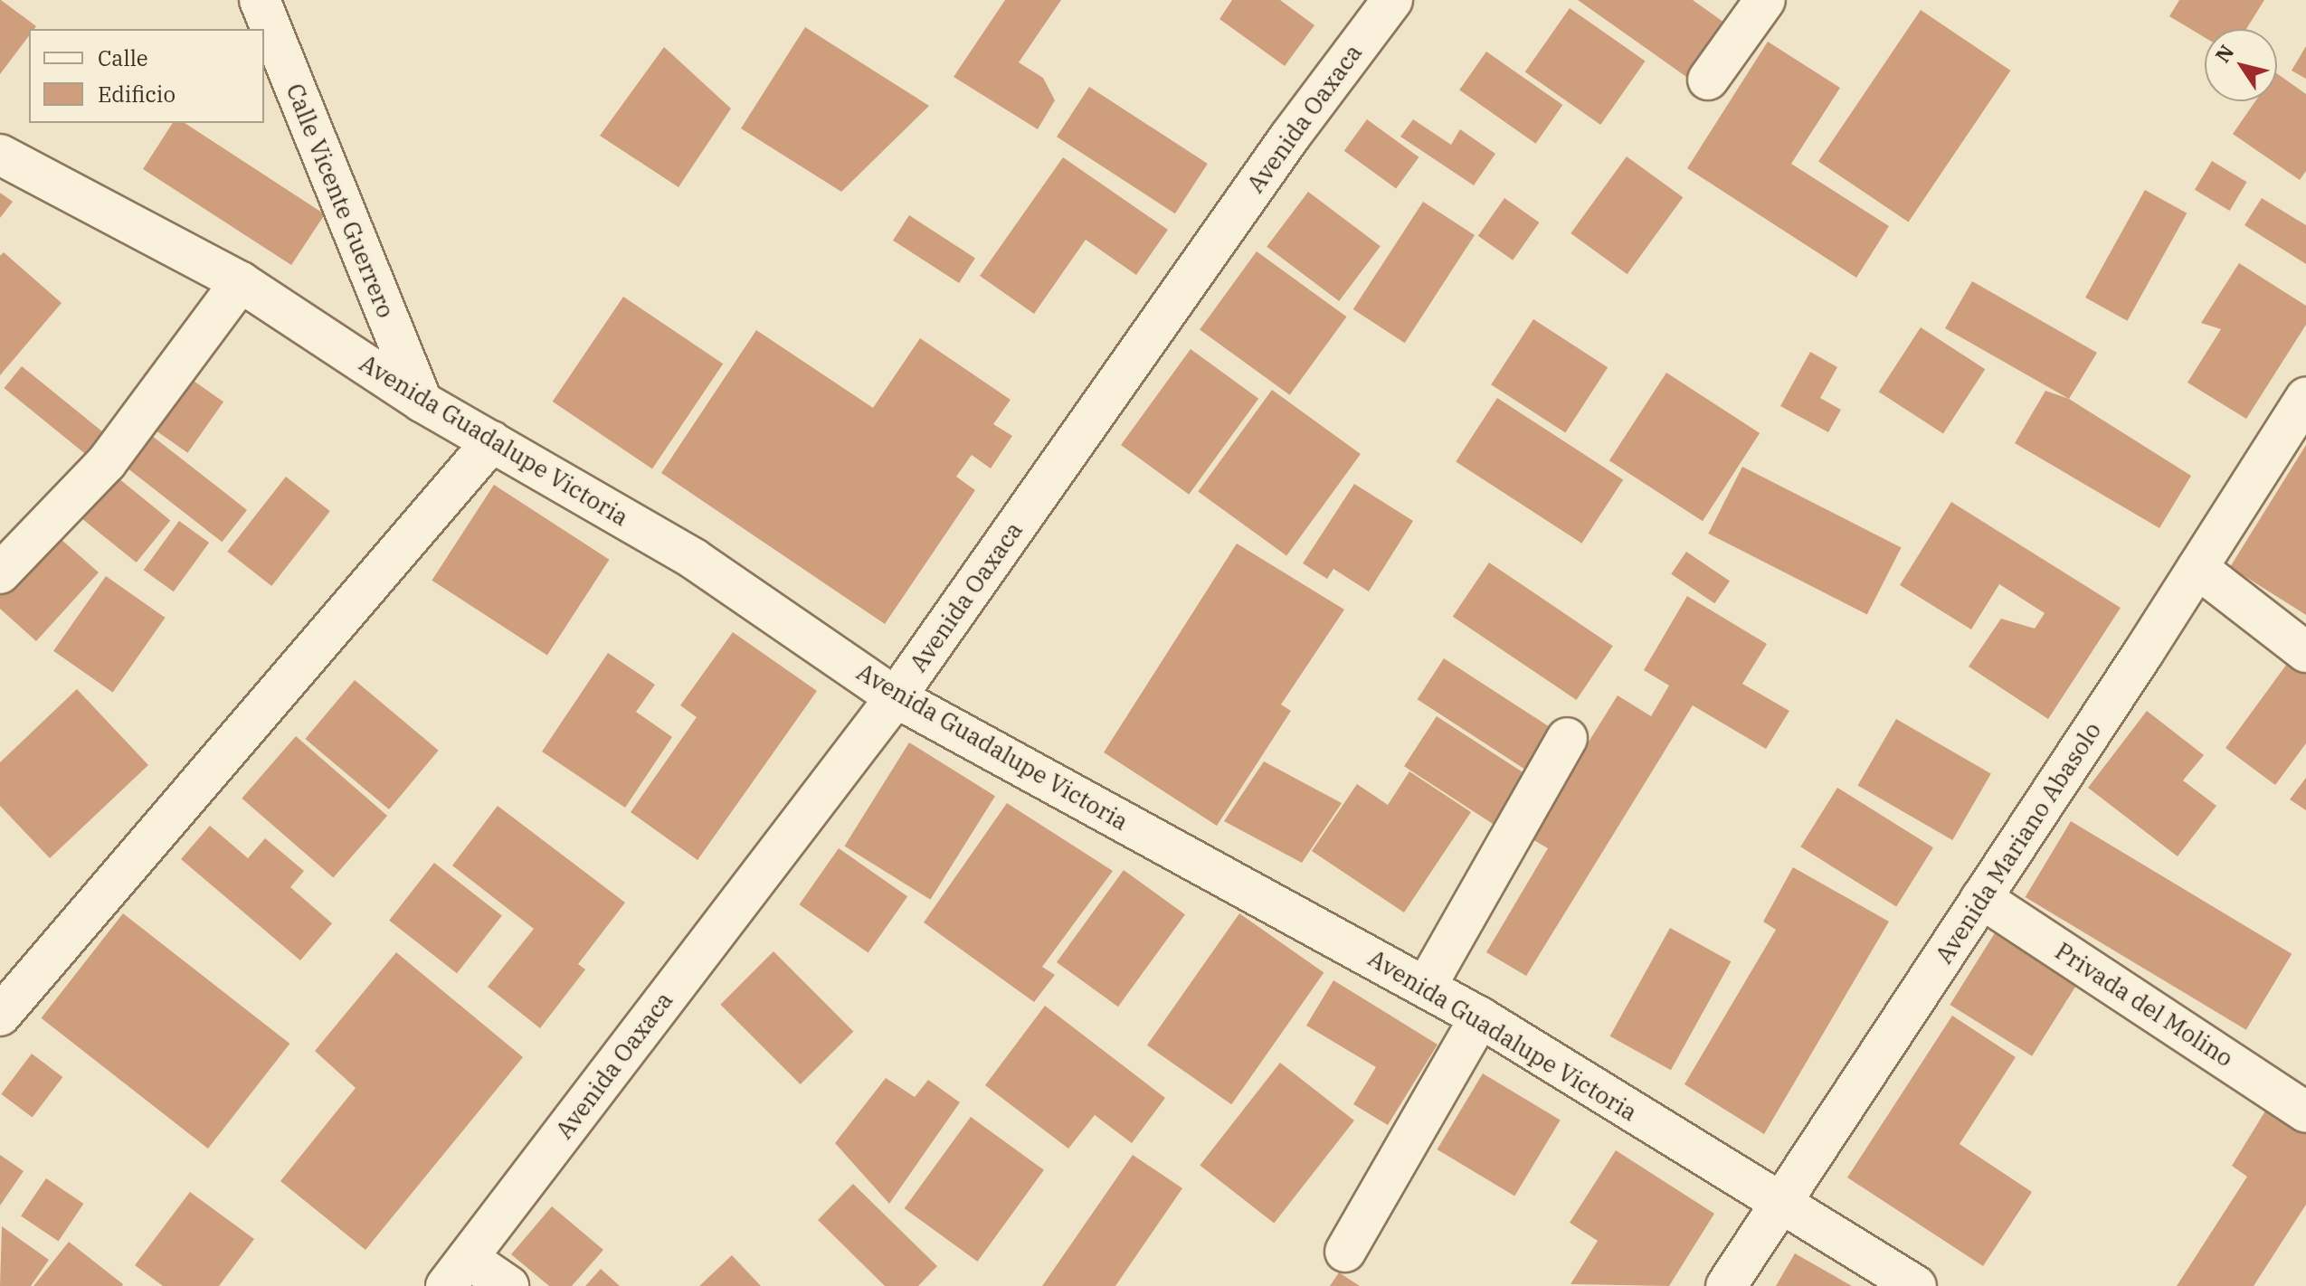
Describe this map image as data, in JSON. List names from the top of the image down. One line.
{"streets":{"street":["Avenida Oaxaca","Calle Vicente Guerrero","Avenida Guadalupe Victoria","Avenida Mariano Abasolo","Privada del Molino"]},"crossings":[["Avenida Oaxaca","Avenida Guadalupe Victoria"],["Calle Vicente Guerrero","Avenida Guadalupe Victoria"],["Avenida Guadalupe Victoria","Avenida Mariano Abasolo"],["Avenida Mariano Abasolo","Privada del Molino"]],"legend":["Calle","Edificio"],"north":"top left"}
